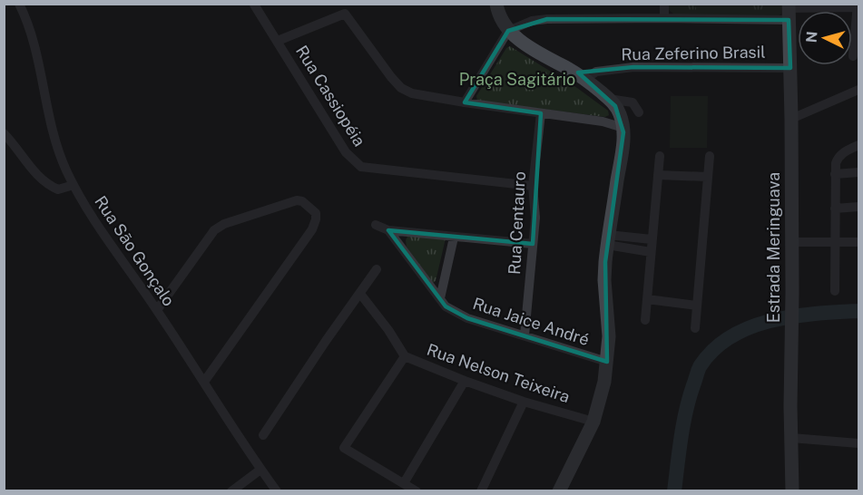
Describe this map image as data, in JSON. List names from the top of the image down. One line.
{"streets":{"street":["Rua Zeferino Brasil","Rua Cassiopéia","Rua Centauro","Estrada Meringuava","Rua São Gonçalo","Rua Jaice André","Rua Nelson Teixeira"]},"crossings":[["Rua Zeferino Brasil","Estrada Meringuava"],["Rua Cassiopéia","Rua Centauro"],["Rua Centauro","Rua Jaice André"]],"parks":["Praça Sagitário"],"north":"left"}
